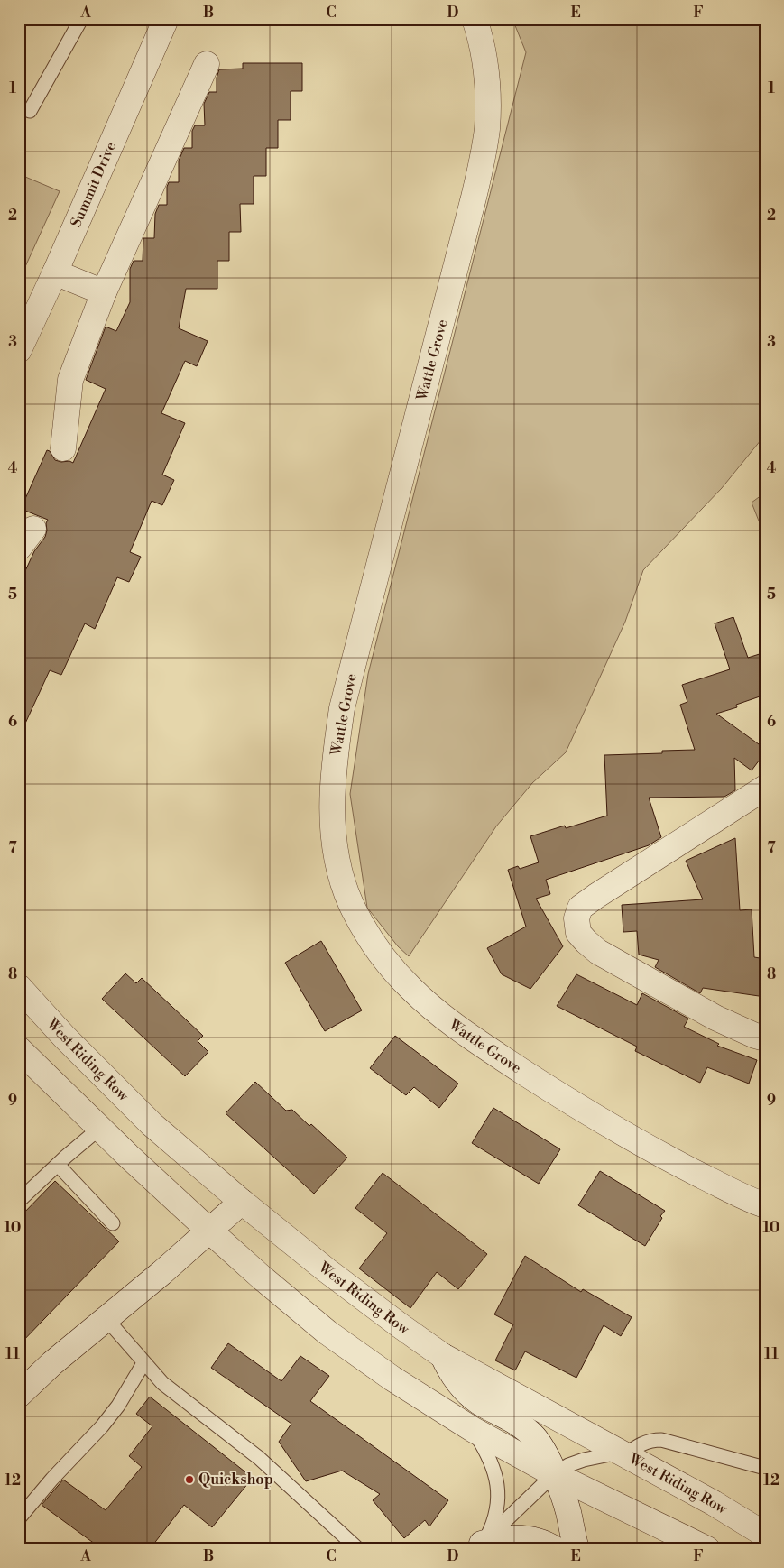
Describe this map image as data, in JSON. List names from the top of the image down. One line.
{"streets":{"street":["Summit Drive","Wattle Grove","West Riding Row"]},"places":["Quickshop"],"grid":{"columns":["A","B","C","D","E","F"],"rows":["1","2","3","4","5","6","7","8","9","10","11","12"]}}
